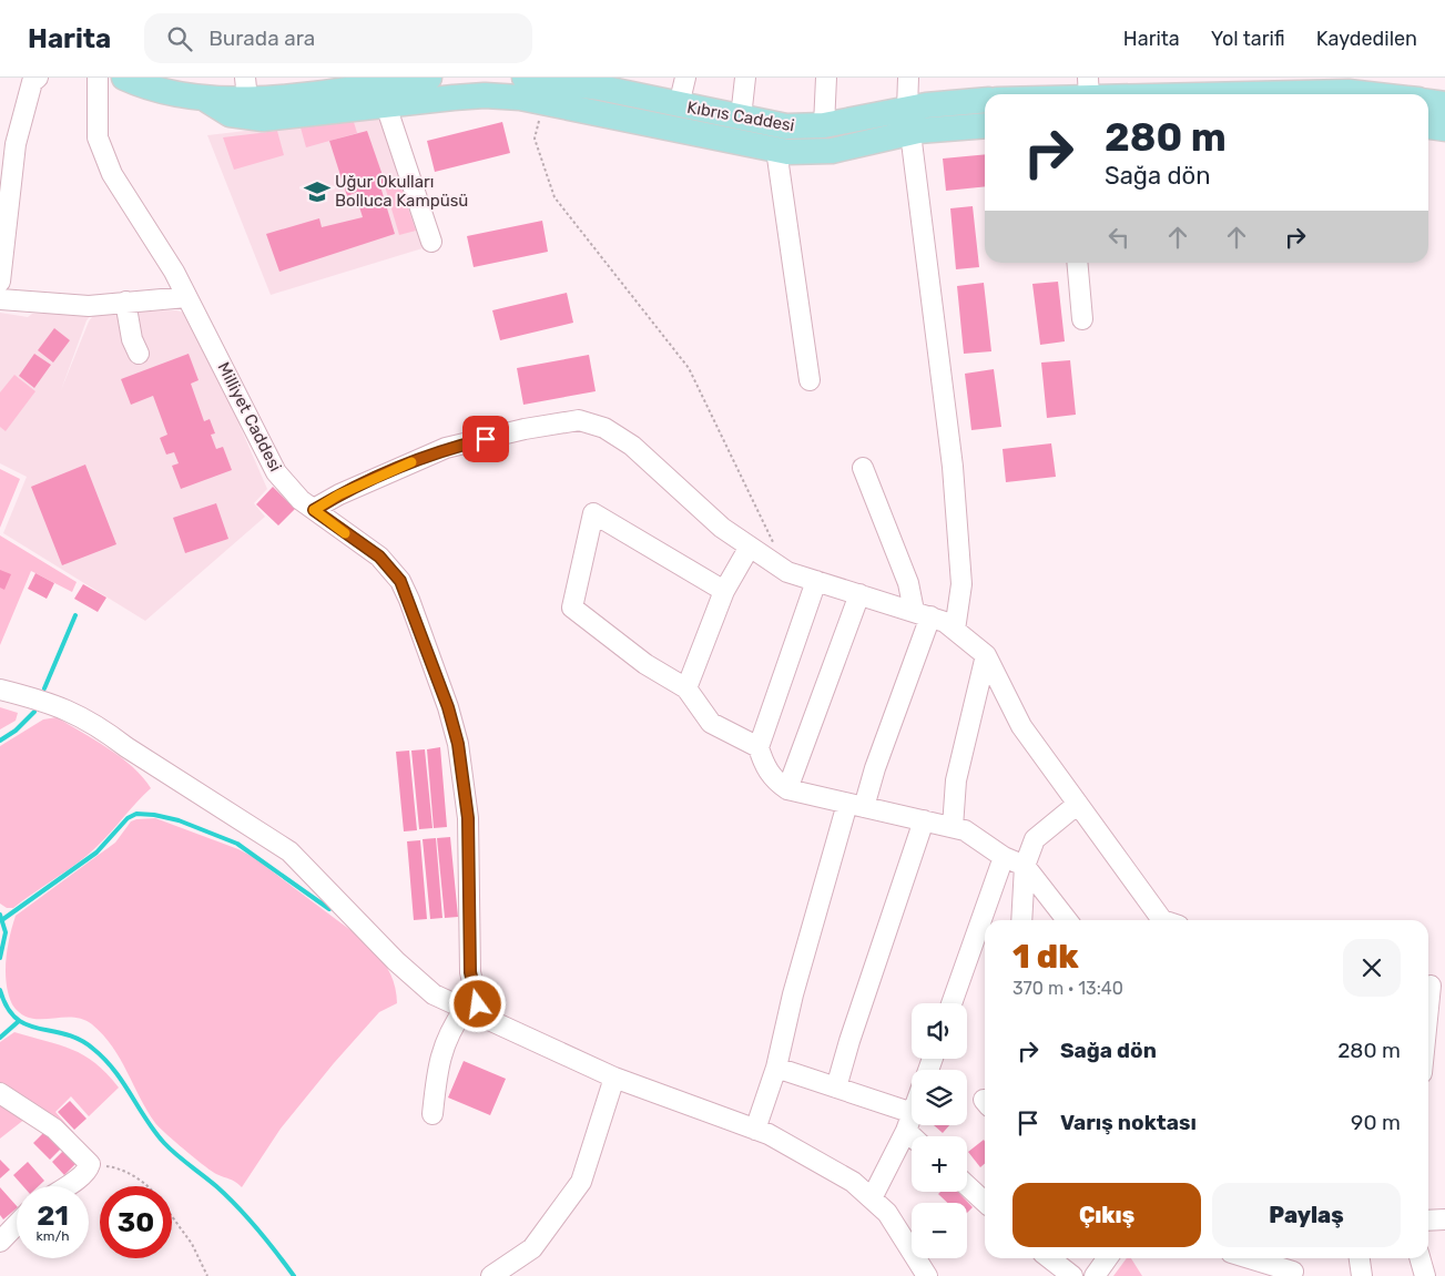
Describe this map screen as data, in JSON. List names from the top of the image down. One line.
{"streets":{"main road":["Kıbrıs Caddesi"],"street":["Milliyet Caddesi"]},"places":{"school or university":["Uğur Okulları Bolluca Kampüsü"]},"page":{"header":"Harita","search":"Burada ara","nav":["Harita","Yol tarifi","Kaydedilen"],"turn":["280 m","Sağa dön"],"heading":["1 dk","370 m · 13:40"],"map_buttons":["+","−"],"list":[{"name":"Sağa dön","value":"280 m"},{"name":"Varış noktası","value":"90 m"}],"buttons":["Çıkış","Paylaş"],"speed":"21 km/h","limit":"30"}}
